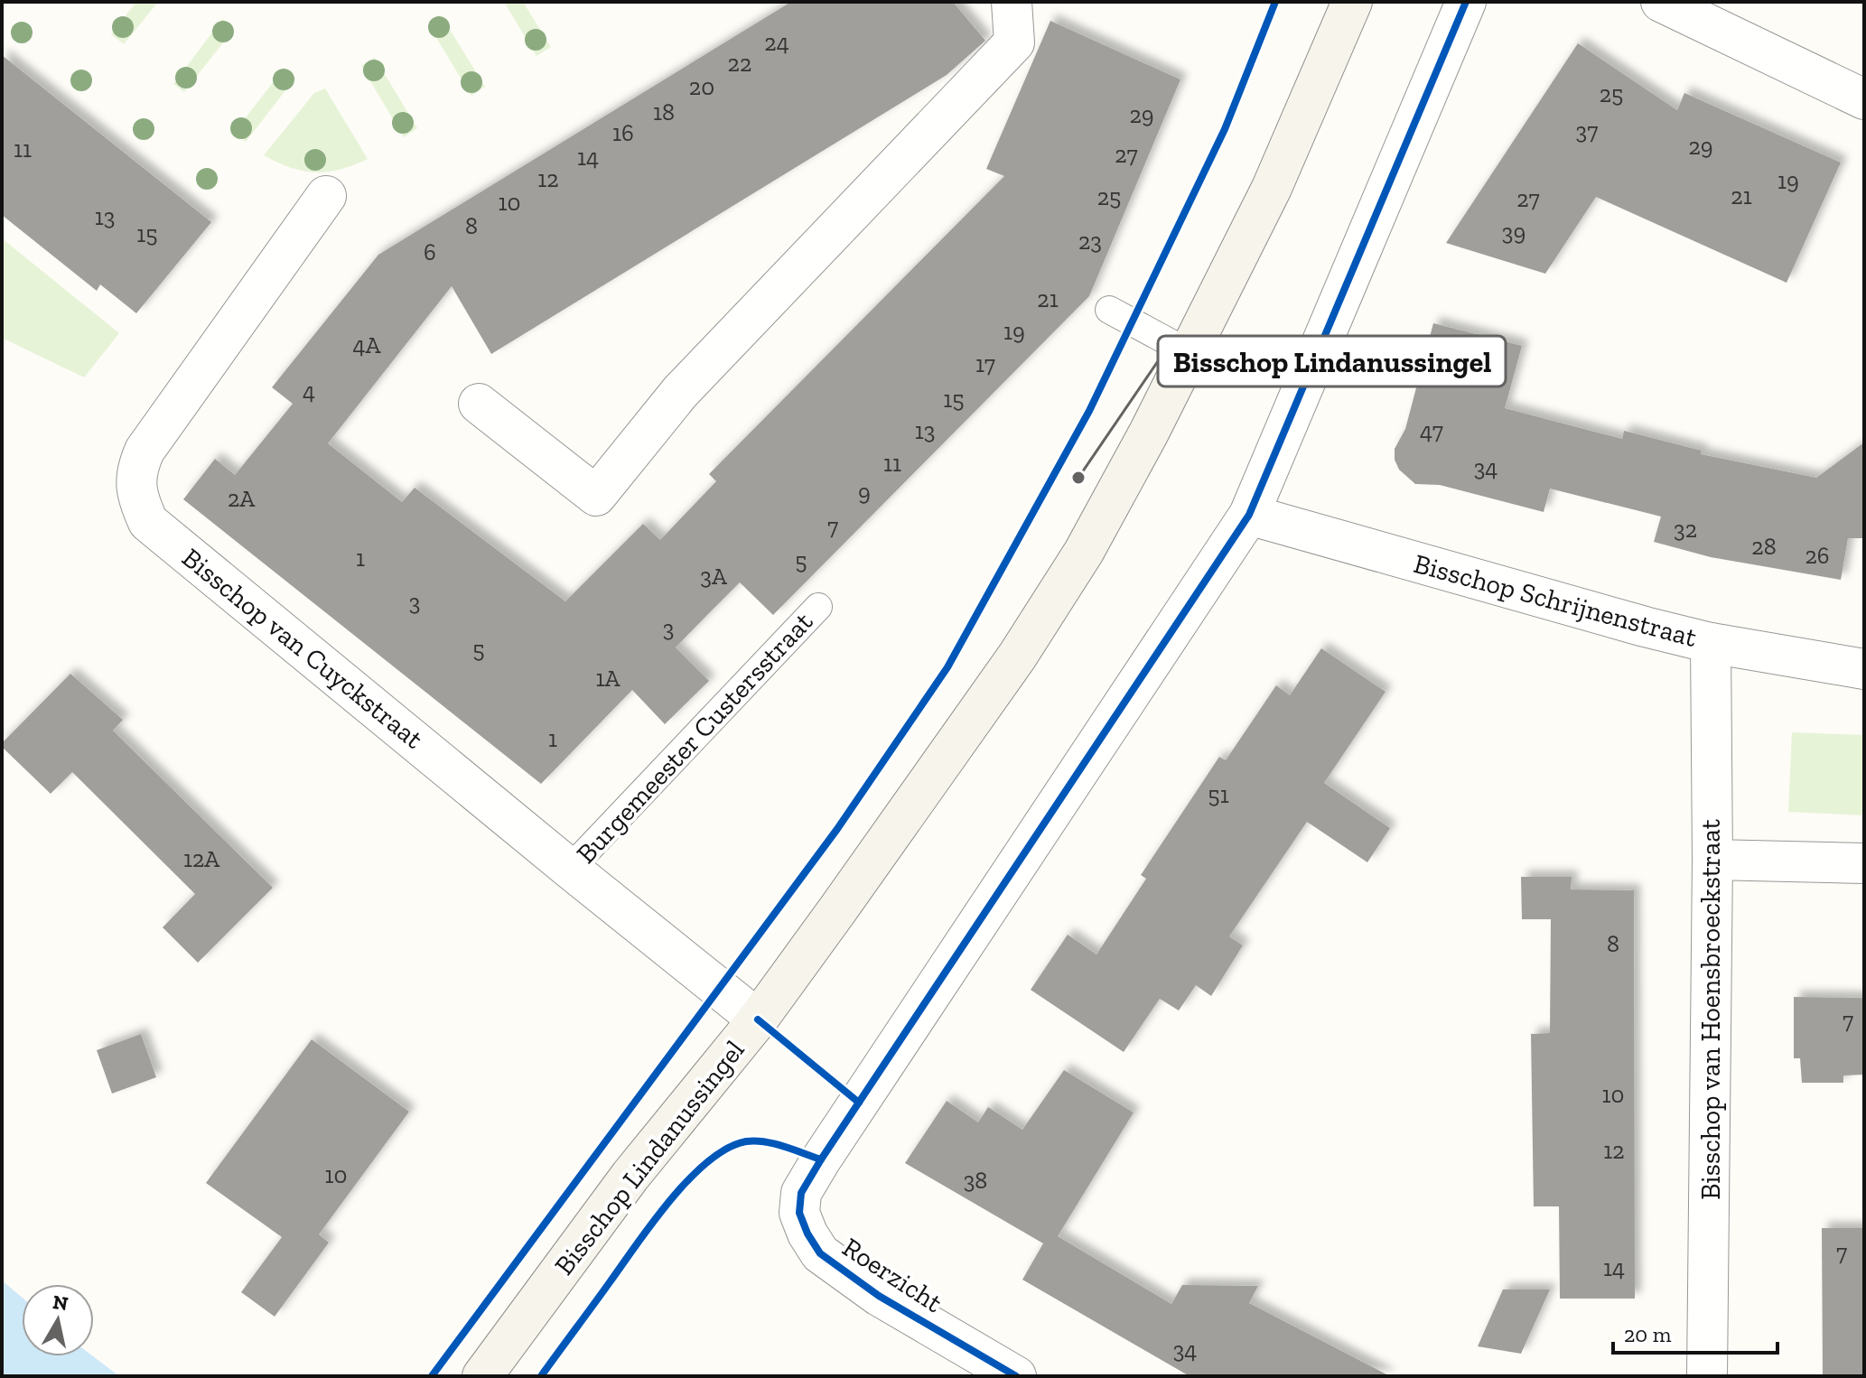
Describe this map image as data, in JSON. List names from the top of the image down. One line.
{"streets":{"main road":["Bisschop Lindanussingel"],"street":["Bisschop Schrijnenstraat","Bisschop van Cuyckstraat","Bisschop van Hoensbroeckstraat","Roerzicht"],"lane":["Burgemeester Custersstraat"]},"crossings":[["Bisschop Schrijnenstraat","Bisschop van Hoensbroeckstraat"],["Bisschop Schrijnenstraat","Roerzicht"],["Bisschop van Cuyckstraat","Burgemeester Custersstraat"],["Bisschop van Cuyckstraat","Bisschop Lindanussingel"]],"places":["Bisschop Lindanussingel"],"house_numbers":["24","22","20","25","18","29","37","16","29","11","27","14","12","19","21","25","27","10","13","8","39","15","23","6","21","19","4A","17","4","15","13","47","11","34","9","2A","7","32","28","26","1","5","3A","3","3","5","1A","1","51","12A","8","7","10","12","10","38","7","14","34"],"scale_bar":"20 m","north":"top"}
